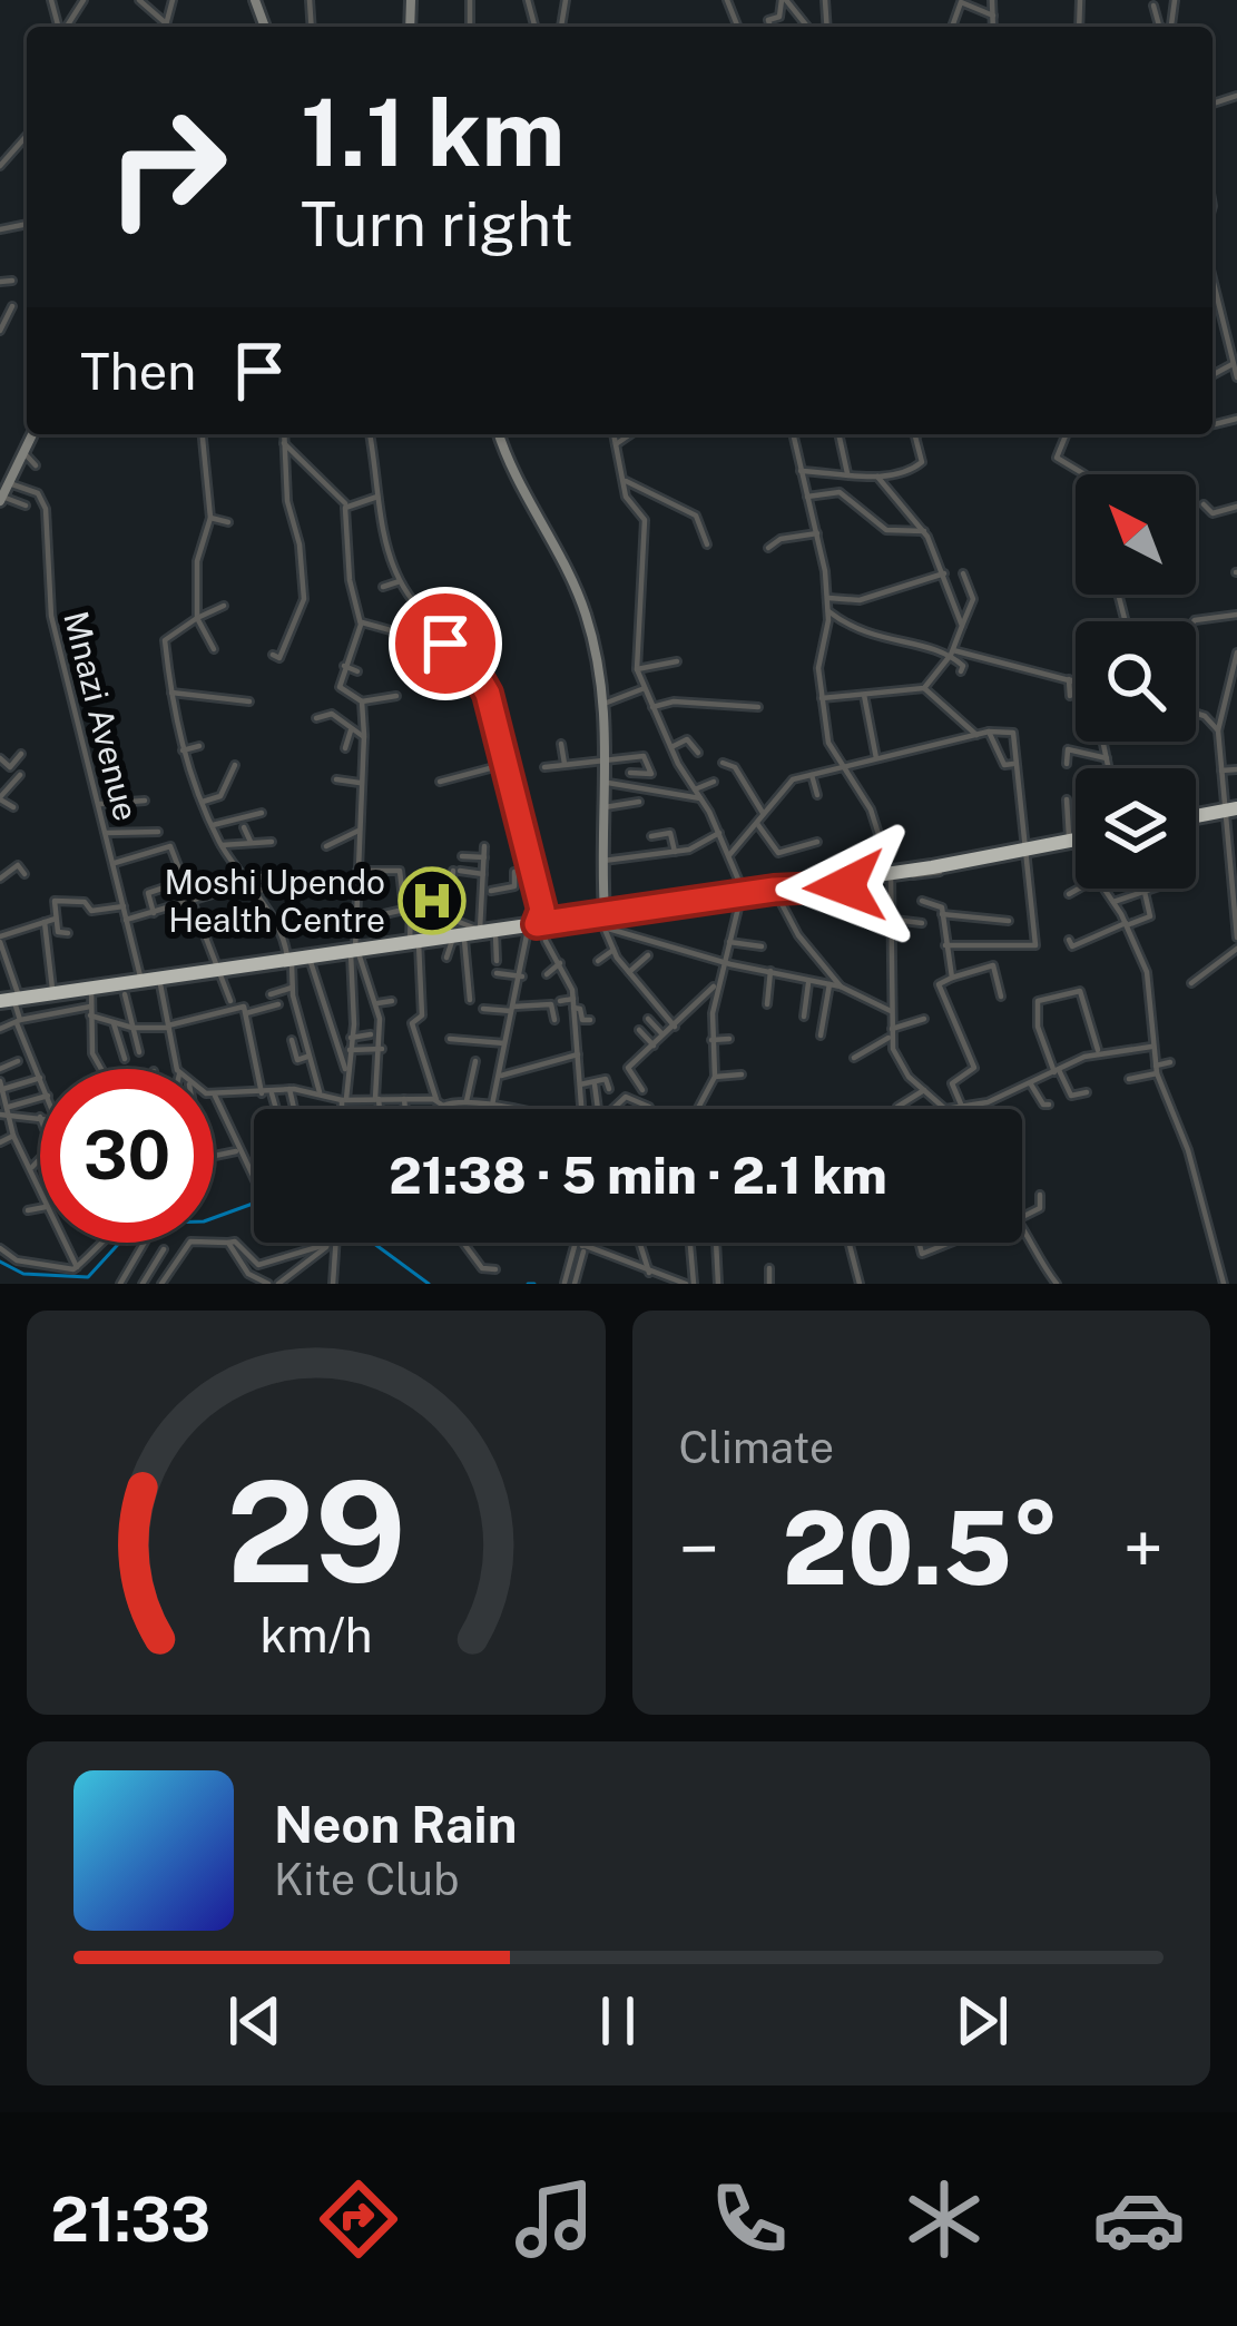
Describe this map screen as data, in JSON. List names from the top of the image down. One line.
{"streets":{"street":["Mnazi Avenue"]},"places":{"hospital":["Moshi Upendo Health Centre"]},"north":"top left","page":{"turn":["1.1 km","Turn right"],"then":"Then","limit":"30","trip":"21:38 · 5 min · 2.1 km","tile":"Climate","heat":["−","20.5°","+"],"song":["Neon Rain","Kite Club"],"tabs":"21:33","gauge":["29","km/h"]}}
